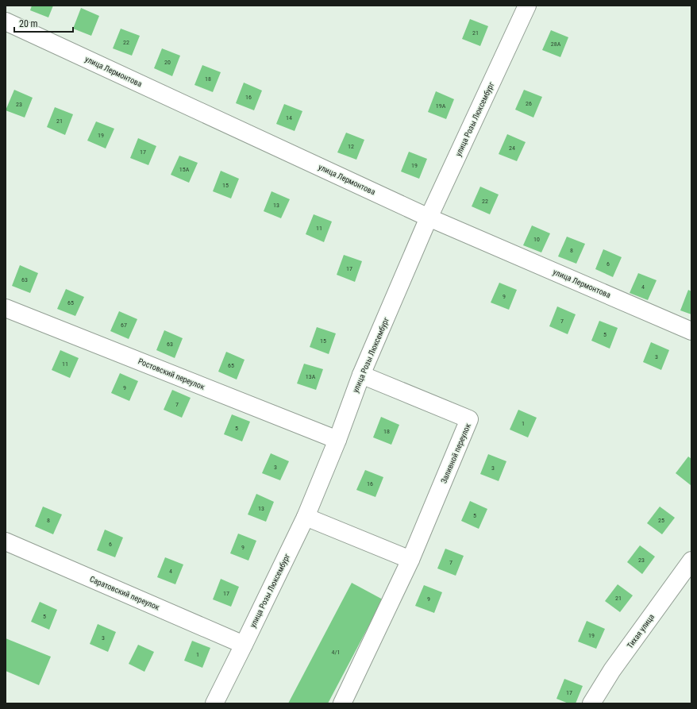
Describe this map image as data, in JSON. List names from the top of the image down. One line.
{"streets":{"street":["улица Лермонтова","улица Розы Люксембург","Ростовский переулок","Заливной переулок","Саратовский переулок","Тихая улица"]},"crossings":[["улица Лермонтова","улица Розы Люксембург"],["улица Розы Люксембург","Ростовский переулок"],["улица Розы Люксембург","Заливной переулок"],["улица Розы Люксембург","Саратовский переулок"]],"house_numbers":["21","22","28А","20","18","16","26","23","19А","14","21","19","12","24","17","19","15А","15","22","13","11","10","8","6","17","63","4","9","65","7","67","5","15","63","3","11","65","13А","9","7","1","5","18","3","3","16","13","5","8","25","6","9","23","7","4","17","21","9","5","19","3","4/1","1","17"],"scale_bar":"20 m"}
